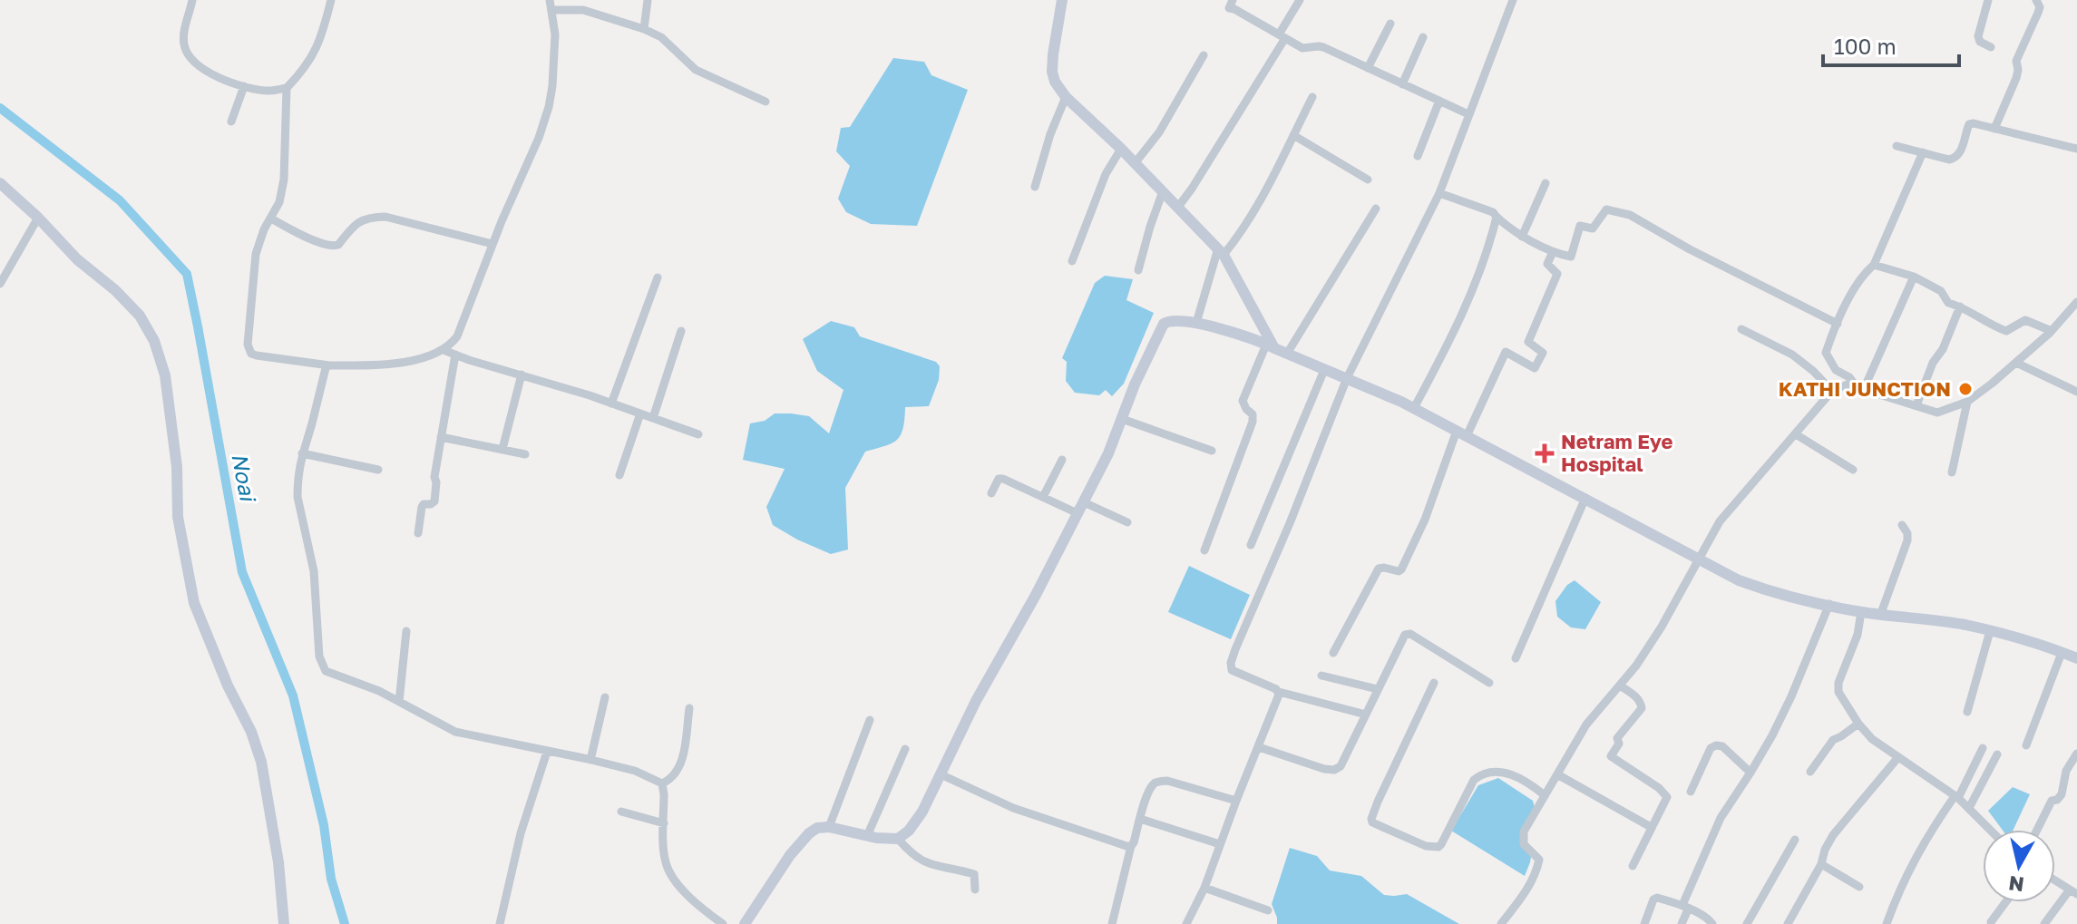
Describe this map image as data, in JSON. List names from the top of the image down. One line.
{"water":["Noai"],"places":{"other":["KATHI JUNCTION"],"health":["Netram Eye Hospital"]},"scale_bar":"100 m","north":"bottom"}
